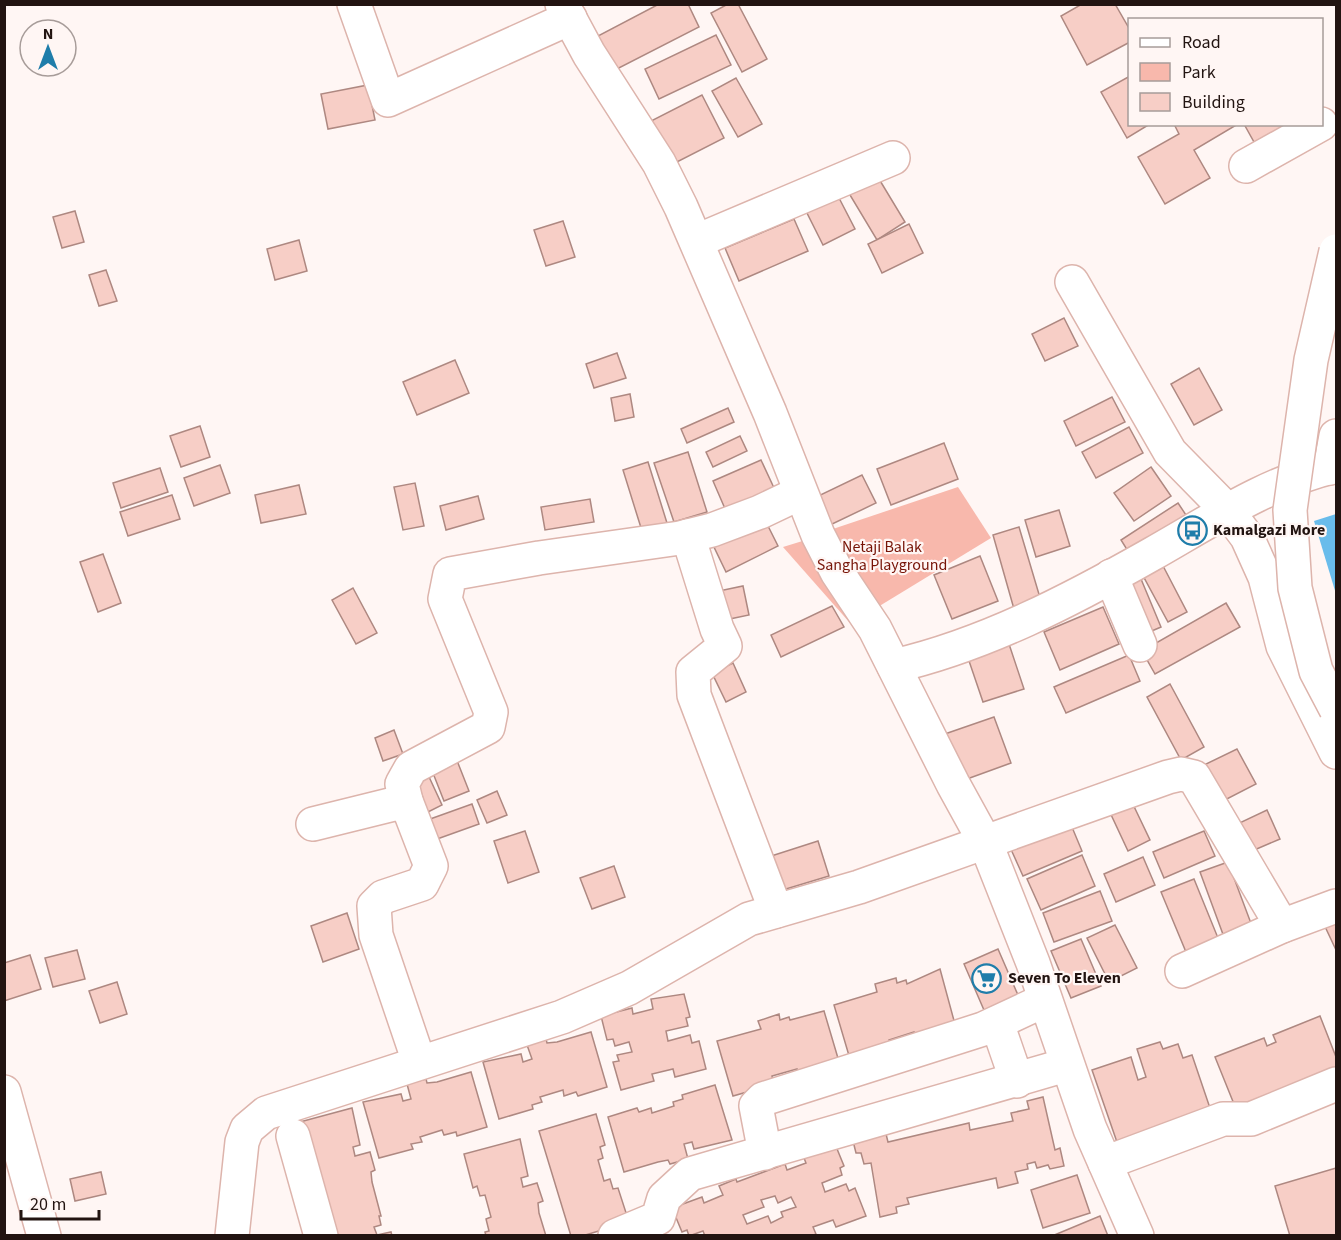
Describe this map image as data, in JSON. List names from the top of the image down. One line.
{"parks":["Netaji Balak Sangha Playground"],"places":{"bus stop":["Kamalgazi More"],"supermarket":["Seven To Eleven"]},"legend":["Road","Park","Building"],"scale_bar":"20 m","north":"top"}
